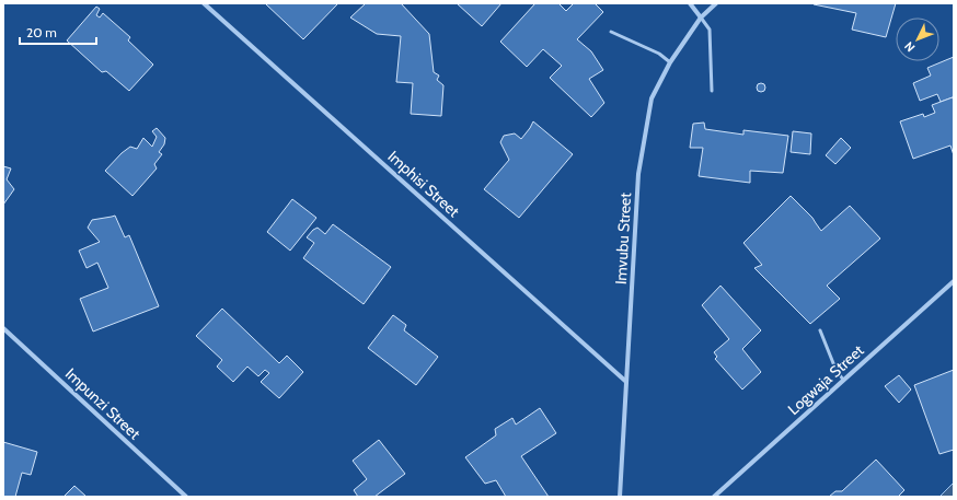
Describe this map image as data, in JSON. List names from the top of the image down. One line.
{"streets":{"street":["Imphisi Street","Imvubu Street","Logwaja Street","Impunzi Street"]},"crossings":[["Imphisi Street","Imvubu Street"]],"scale_bar":"20 m","north":"bottom left"}
